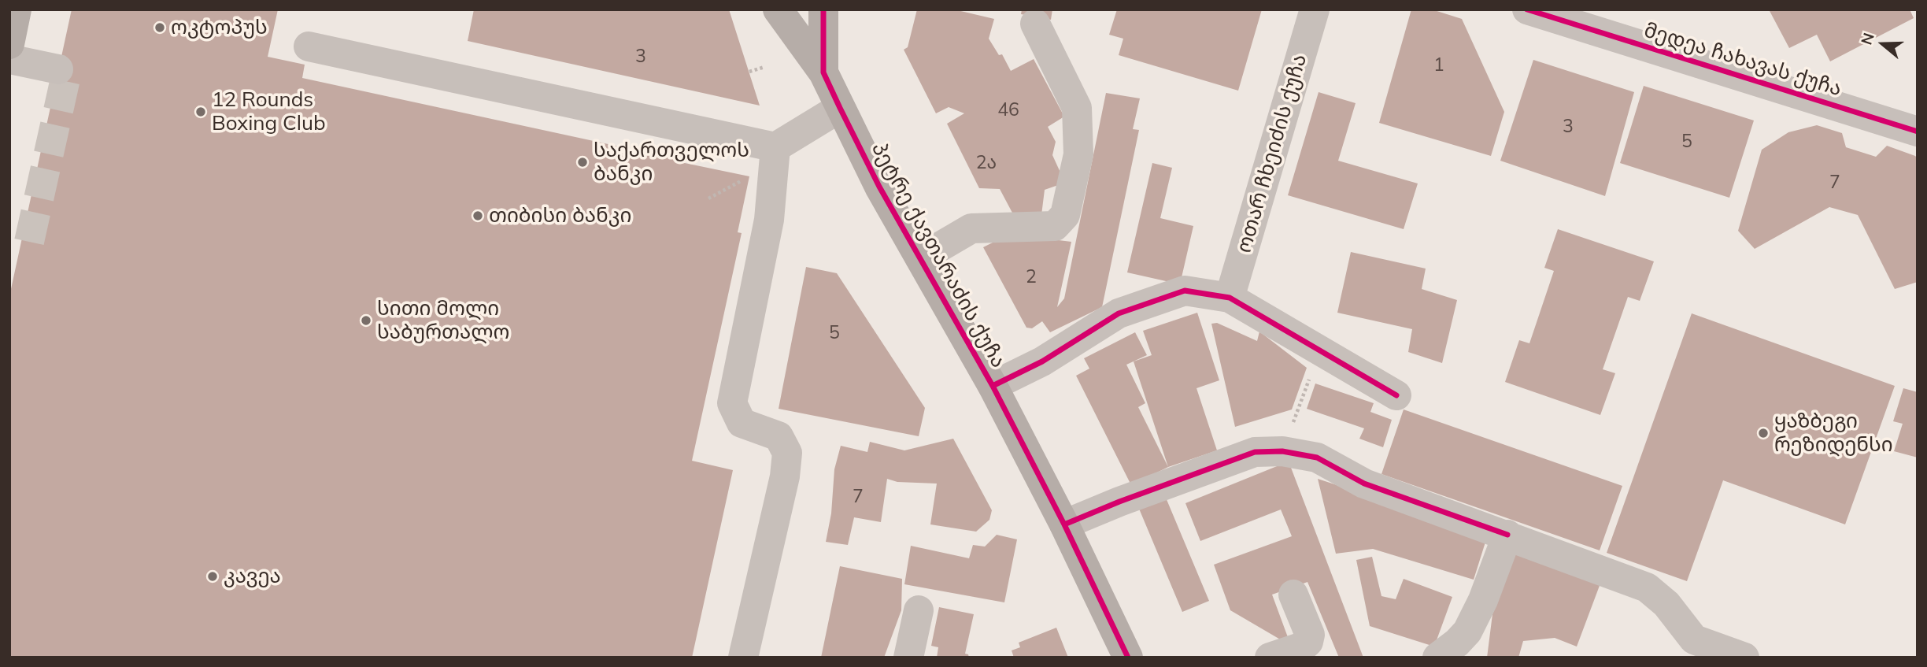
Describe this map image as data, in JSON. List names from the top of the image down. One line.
{"streets":{"main road":["პეტრე ქავთარაძის ქუჩა"],"street":["მედეა ჩახავას ქუჩა","ოთარ ჩხეიძის ქუჩა"]},"places":["ოკტოპუს","12 Rounds Boxing Club","საქართველოს ბანკი","თიბისი ბანკი","სითი მოლი საბურთალო","ყაზბეგი რეზიდენსი","კავეა"],"house_numbers":["3","1","46","3","5","2ა","7","2","5","7"],"north":"left"}
